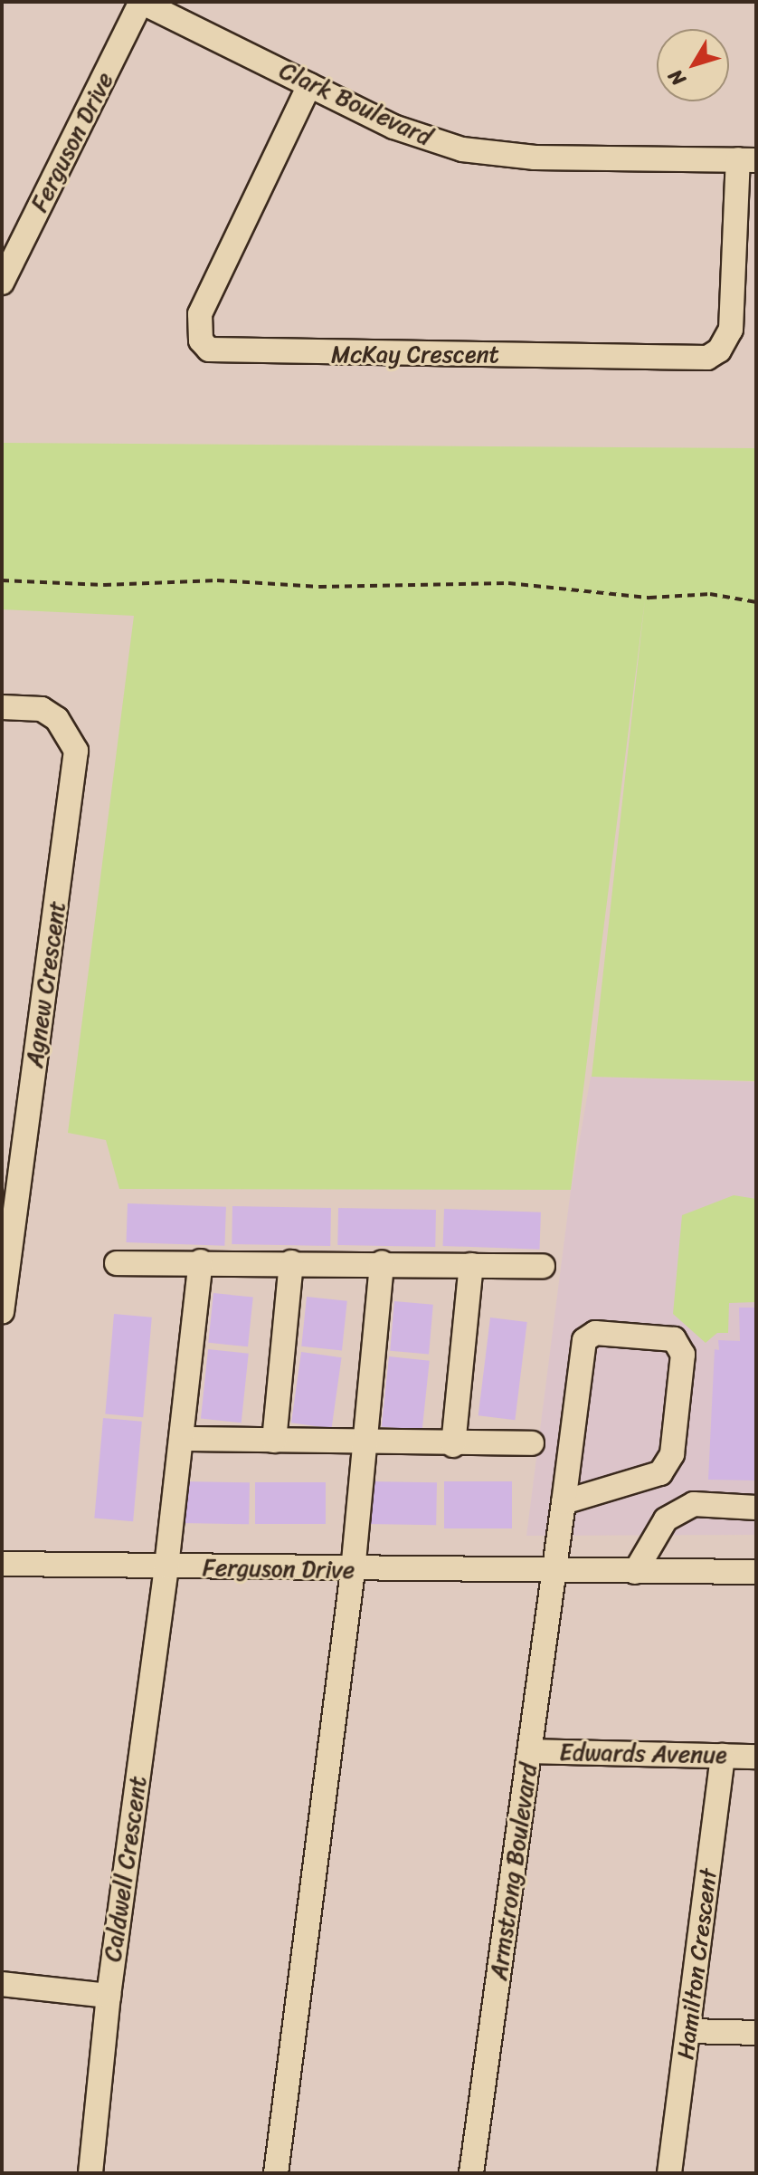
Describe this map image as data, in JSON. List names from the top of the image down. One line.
{"streets":{"street":["Clark Boulevard","Ferguson Drive","McKay Crescent","Agnew Crescent","Edwards Avenue","Caldwell Crescent","Armstrong Boulevard","Hamilton Crescent"]},"crossings":[["Clark Boulevard","Ferguson Drive"],["Clark Boulevard","McKay Crescent"],["Ferguson Drive","Caldwell Crescent"],["Ferguson Drive","Armstrong Boulevard"],["Edwards Avenue","Armstrong Boulevard"],["Edwards Avenue","Hamilton Crescent"]],"north":"bottom left"}
